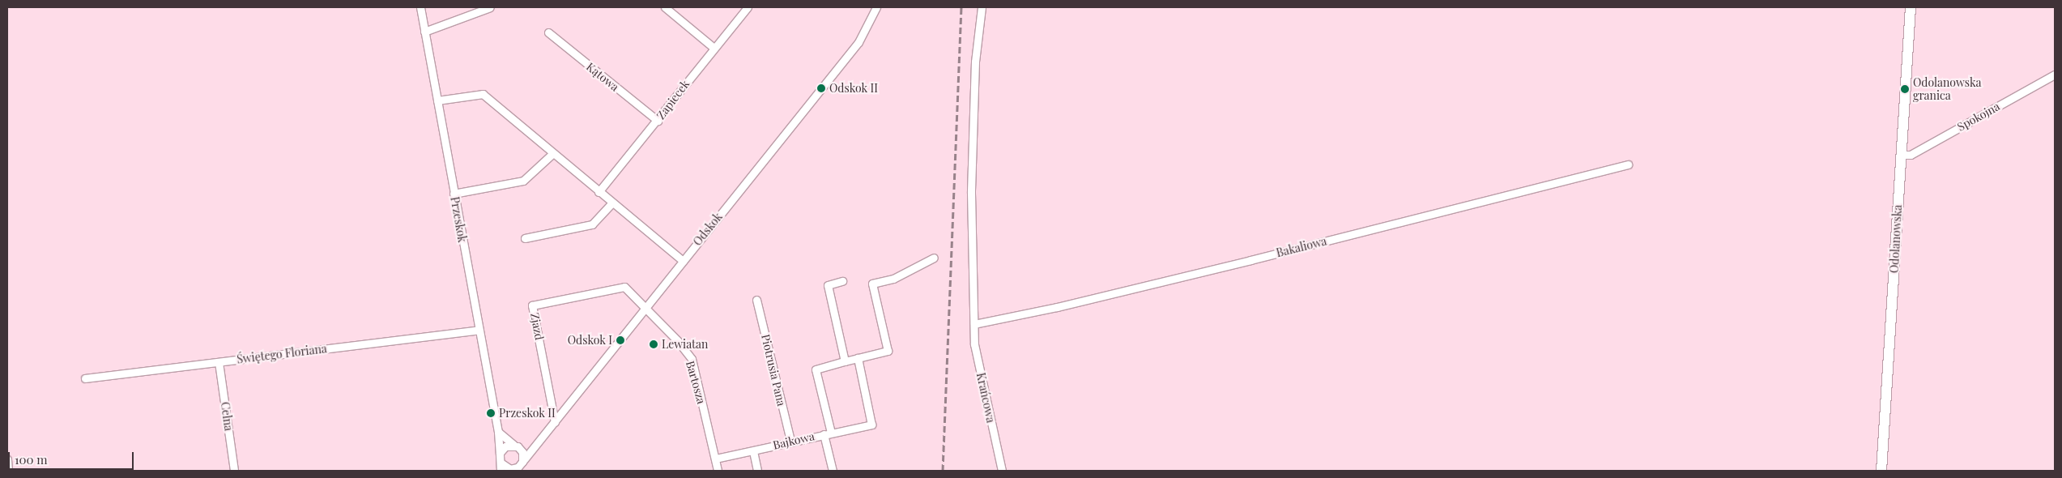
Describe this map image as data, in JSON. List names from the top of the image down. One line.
{"streets":{"main road":["Odolanowska"],"street":["Kątowa","Zapiecek","Spokojna","Przeskok","Odskok","Bakaliowa","Zjazd","Świętego Floriana","Piotrusia Pana","Bartosza","Krańcowa","Celna","Bajkowa"]},"crossings":[["Kątowa","Zapiecek"],["Spokojna","Odolanowska"],["Przeskok","Odskok"],["Przeskok","Świętego Floriana"],["Odskok","Zjazd"],["Odskok","Bartosza"],["Bakaliowa","Krańcowa"],["Zjazd","Bartosza"],["Świętego Floriana","Celna"],["Piotrusia Pana","Bajkowa"],["Bartosza","Bajkowa"]],"places":["Odskok II","Odolanowska granica","Odskok I","Lewiatan","Przeskok II"],"scale_bar":"100 m"}
